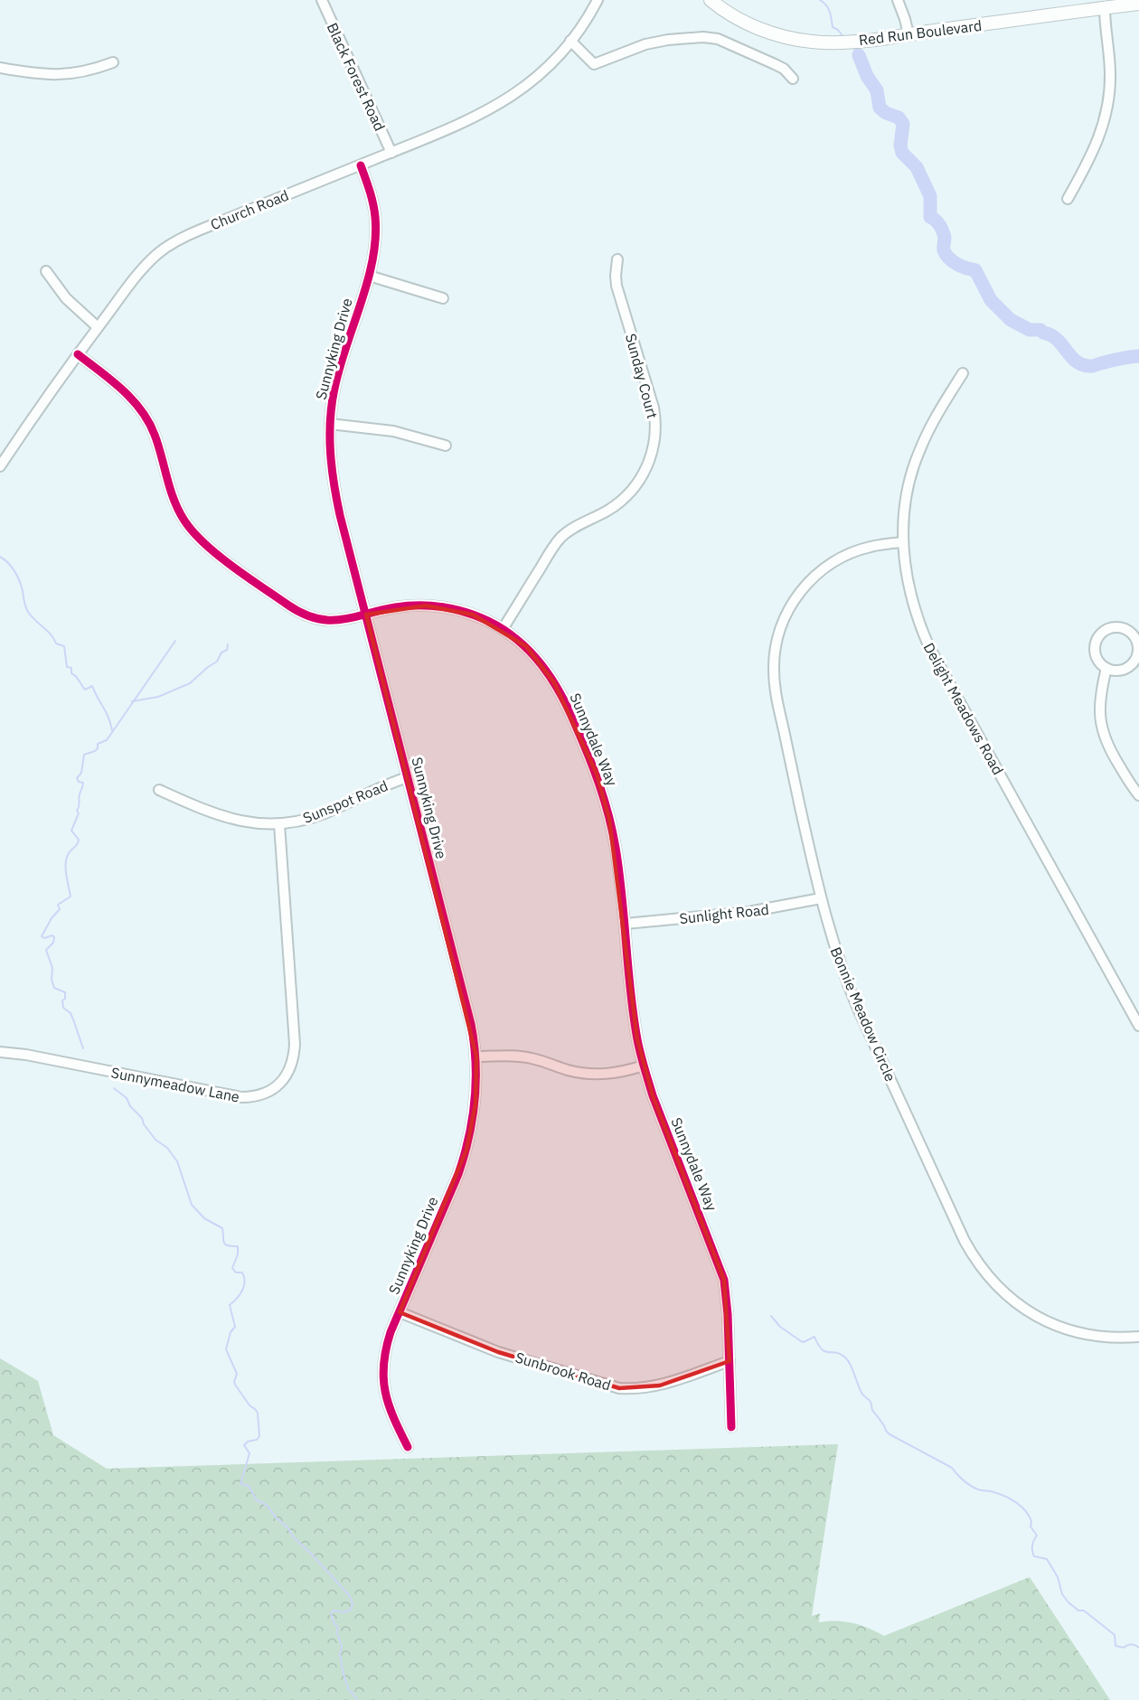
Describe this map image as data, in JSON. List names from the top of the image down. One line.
{"streets":{"main road":["Red Run Boulevard"],"street":["Black Forest Road","Church Road","Sunnyking Drive","Sunday Court","Delight Meadows Road","Sunnydale Way","Sunspot Road","Sunlight Road","Bonnie Meadow Circle","Sunnymeadow Lane","Sunbrook Road"]},"crossings":[["Black Forest Road","Church Road"],["Church Road","Sunnyking Drive"],["Church Road","Sunnydale Way"],["Sunnyking Drive","Sunnydale Way"],["Sunnyking Drive","Sunspot Road"],["Sunnyking Drive","Sunbrook Road"],["Sunday Court","Sunnydale Way"],["Delight Meadows Road","Bonnie Meadow Circle"],["Sunnydale Way","Sunlight Road"],["Sunnydale Way","Sunbrook Road"],["Sunspot Road","Sunnymeadow Lane"],["Sunlight Road","Bonnie Meadow Circle"]]}
